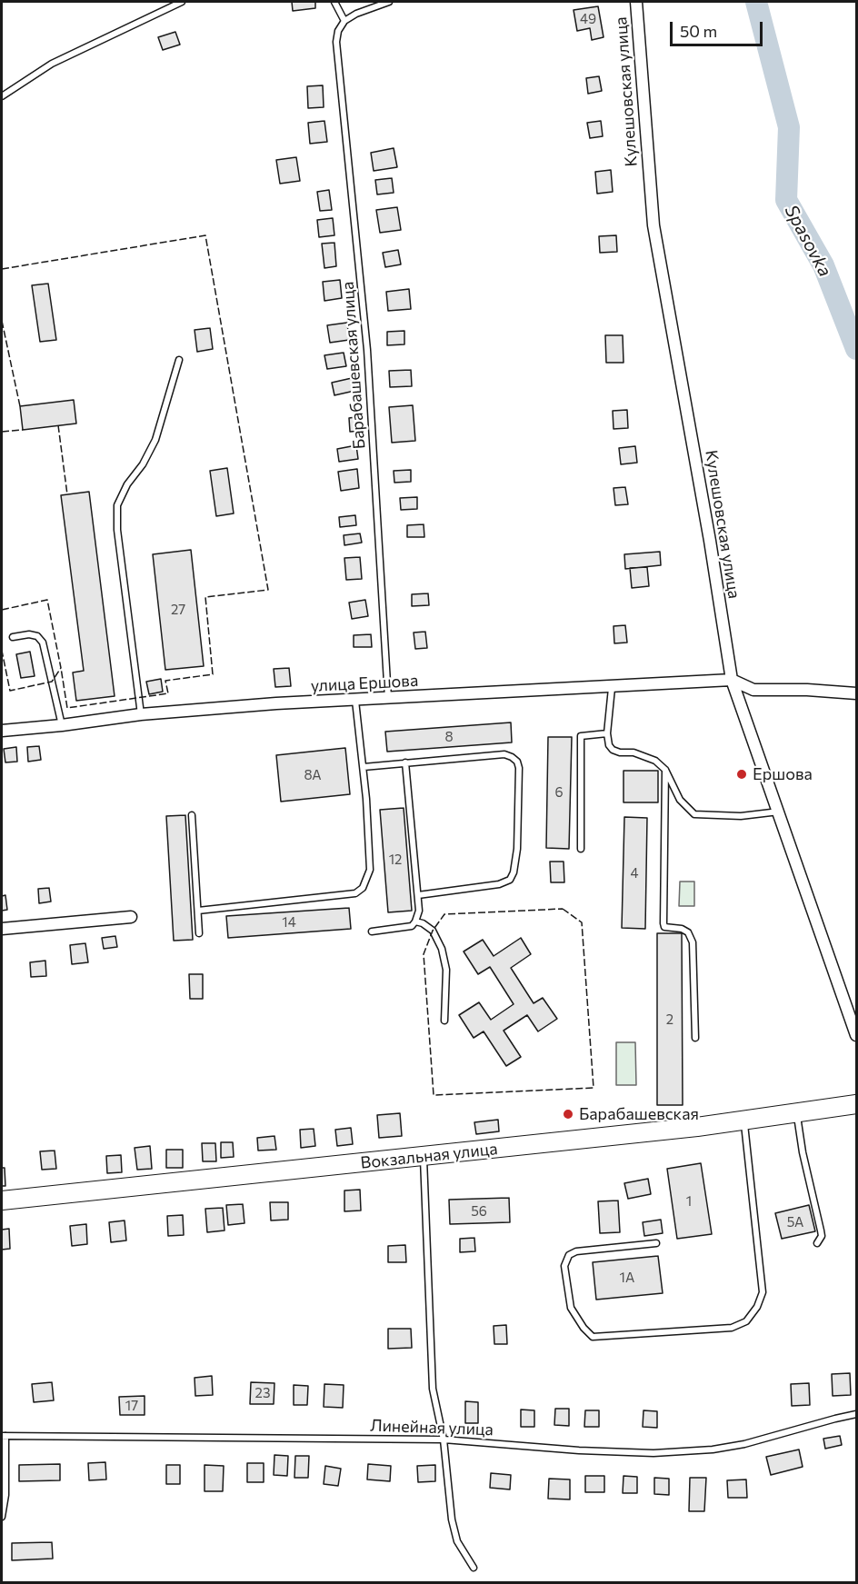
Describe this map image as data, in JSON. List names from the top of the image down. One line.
{"streets":{"main road":["Вокзальная улица"],"street":["Кулешовская улица","улица Ершова"],"lane":["Барабашевская улица","Линейная улица"]},"crossings":[["Кулешовская улица","улица Ершова"],["Барабашевская улица","улица Ершова"]],"water":["Spasovka"],"places":["Ершова","Барабашевская"],"house_numbers":["49","27","8","8А","6","12","4","14","2","1","56","5А","1А","23","17"],"scale_bar":"50 m"}
